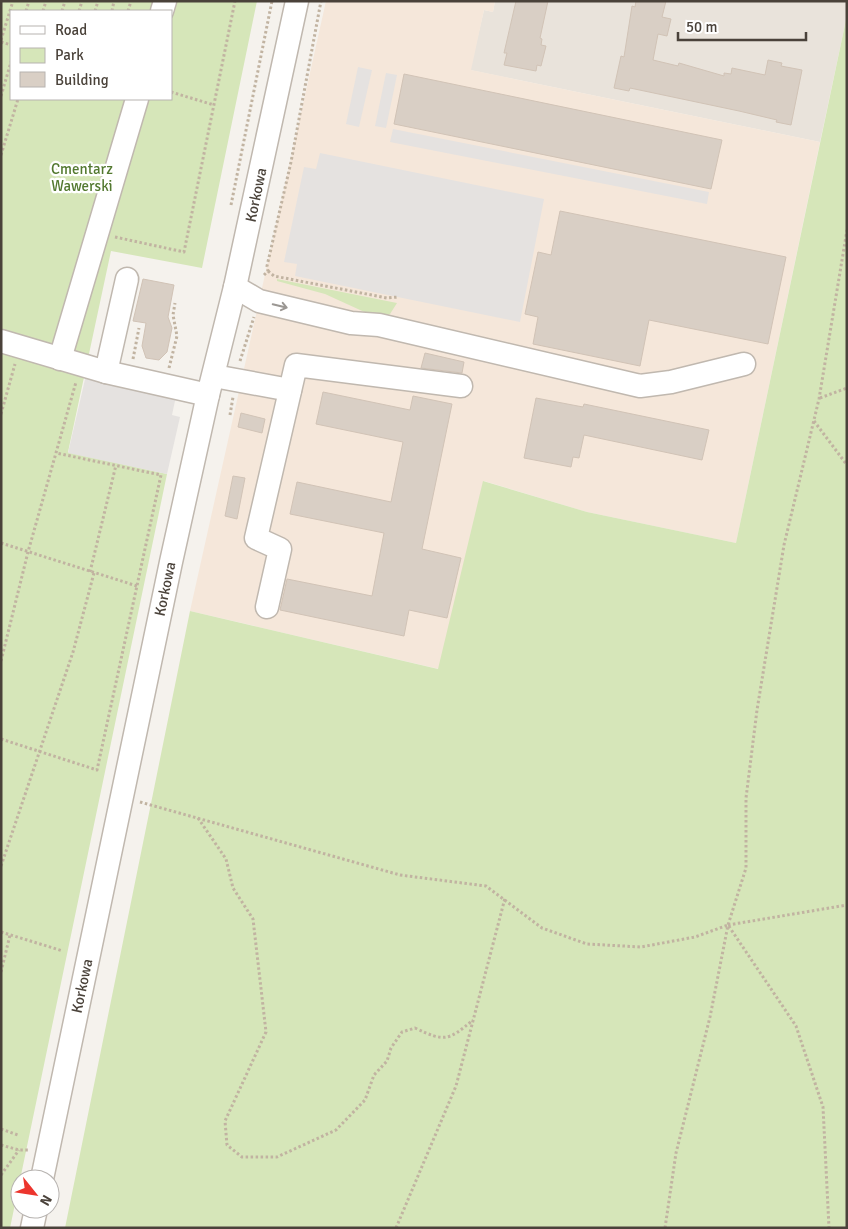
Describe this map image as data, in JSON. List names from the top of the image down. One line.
{"streets":{"street":["Korkowa"]},"parks":["Cmentarz Wawerski"],"legend":["Road","Park","Building"],"scale_bar":"50 m","north":"bottom right"}
